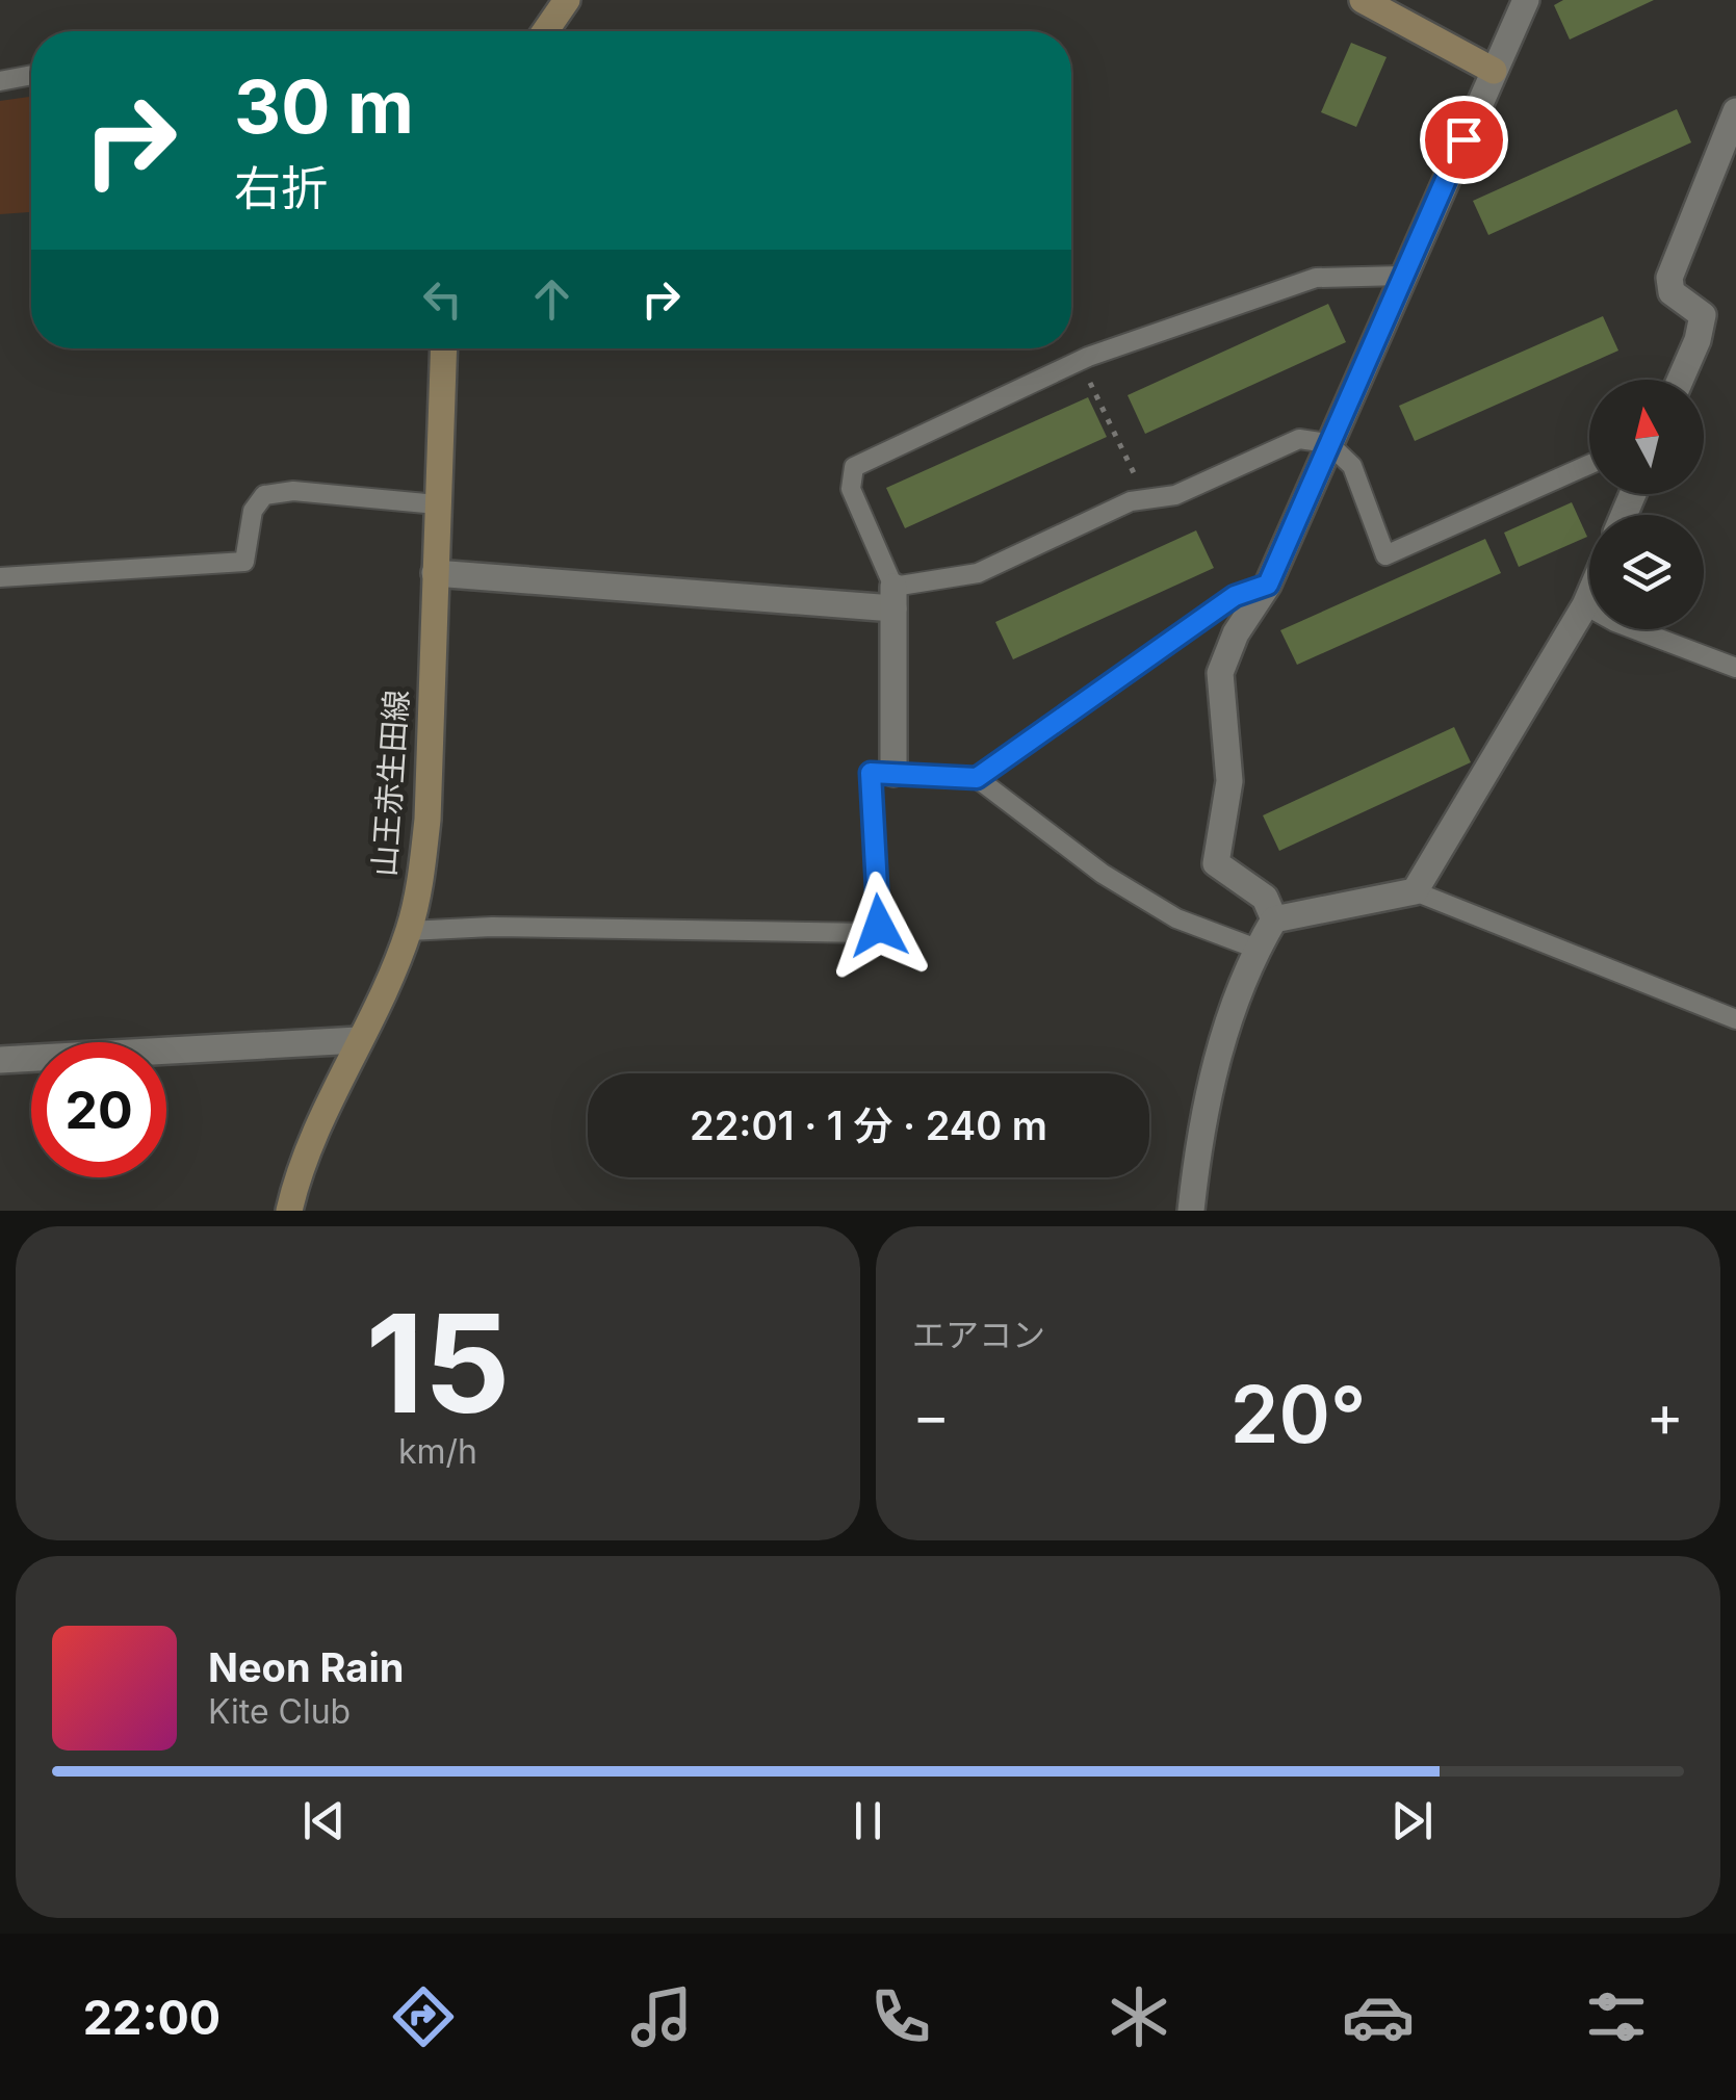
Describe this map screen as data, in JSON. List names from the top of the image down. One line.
{"streets":{"main road":["山王赤生田線"]},"north":"top","page":{"turn":["30 m","右折"],"limit":"20","trip":"22:01 · 1 分 · 240 m","tile":[["15","km/h"],"エアコン"],"heat":["−","20°","+"],"song":["Neon Rain","Kite Club"],"tabs":"22:00"}}
